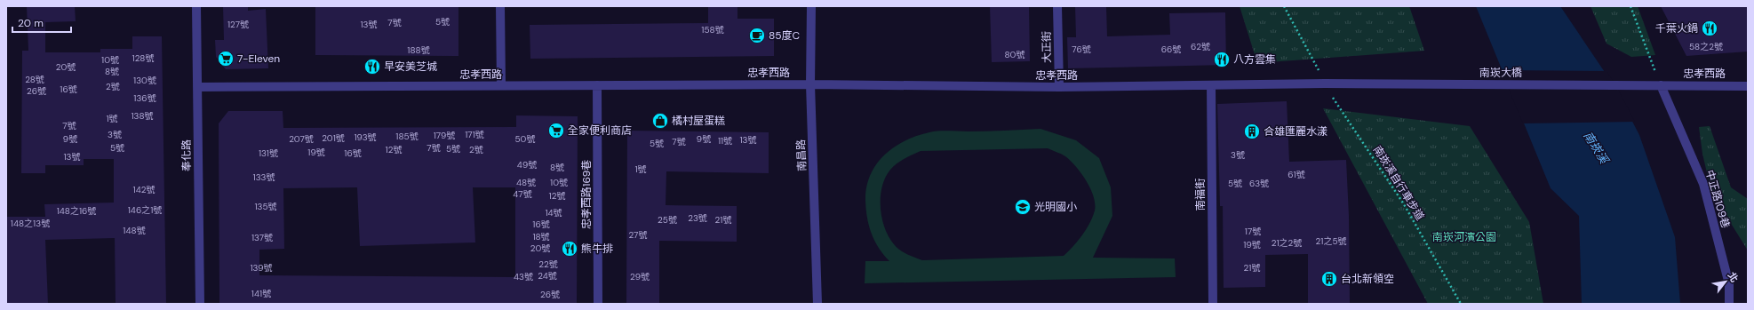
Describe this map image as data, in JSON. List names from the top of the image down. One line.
{"streets":{"street":["大正街","忠孝西路","南崁大橋","奉化路","南昌路","忠孝西路169巷","南福街","中正路109巷"],"path":["南崁溪自行車步道"]},"crossings":[["大正街","忠孝西路"],["忠孝西路","南崁大橋"],["忠孝西路","奉化路"],["忠孝西路","南昌路"],["忠孝西路","忠孝西路169巷"],["忠孝西路","南福街"],["忠孝西路","中正路109巷"],["南崁大橋","中正路109巷"]],"water":["南崁溪"],"parks":["南崁河濱公園"],"places":{"restaurant":["千葉火鍋","八方雲集","早安美芝城","熊牛排"],"cafe":["85度C"],"supermarket":["7-Eleven","全家便利商店"],"shop":["橘村屋蛋糕"],"building":["合雄匯麗水漾","台北新領空"],"school or university":["光明國小"]},"house_numbers":["5號","7號","127號","13號","158號","62號","58之2號","76號","66號","188號","80號","128號","10號","20號","8號","28號","130號","2號","16號","26號","136號","138號","1號","7號","3號","171號","179號","185號","193號","201號","9號","207號","50號","9號","13號","11號","7號","5號","5號","7號","5號","12號","2號","19號","131號","16號","3號","13號","49號","8號","1號","61號","133號","48號","10號","5號","63號","142號","47號","12號","135號","146之1號","148之16號","14號","23號","25號","21號","148之13號","16號","148號","17號","27號","18號","137號","21之5號","21之2號","19號","20號","22號","139號","21號","24號","43號","29號","141號","26號"],"scale_bar":"20 m","north":"top right"}
